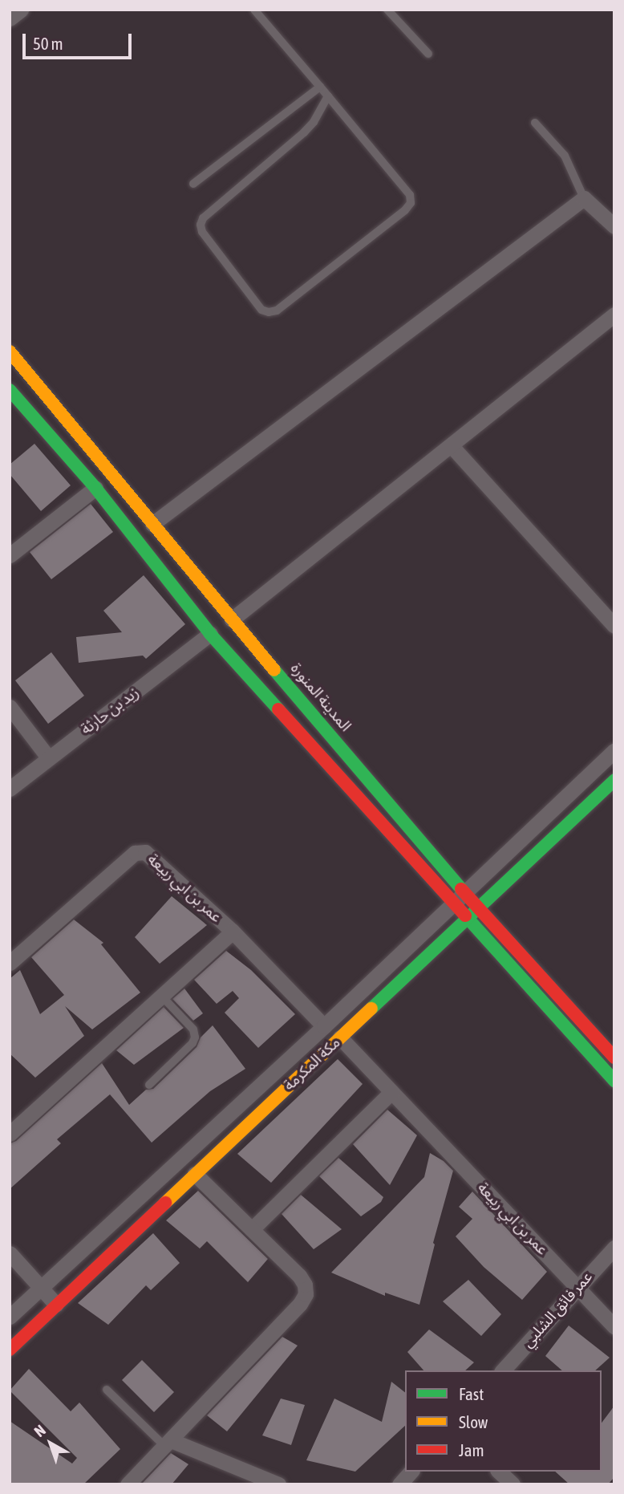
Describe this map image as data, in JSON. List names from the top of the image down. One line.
{"streets":{"main road":["المدينة المنورة","مكة المكرمة"],"street":["زيد بن حارثة","عمر بن ابي ربيعة","عمر فائق الشلبي"]},"crossings":[["المدينة المنورة","مكة المكرمة"],["عمر بن ابي ربيعة","مكة المكرمة"],["عمر بن ابي ربيعة","عمر فائق الشلبي"]],"legend":["Fast","Slow","Jam"],"scale_bar":"50 m","north":"top left"}
